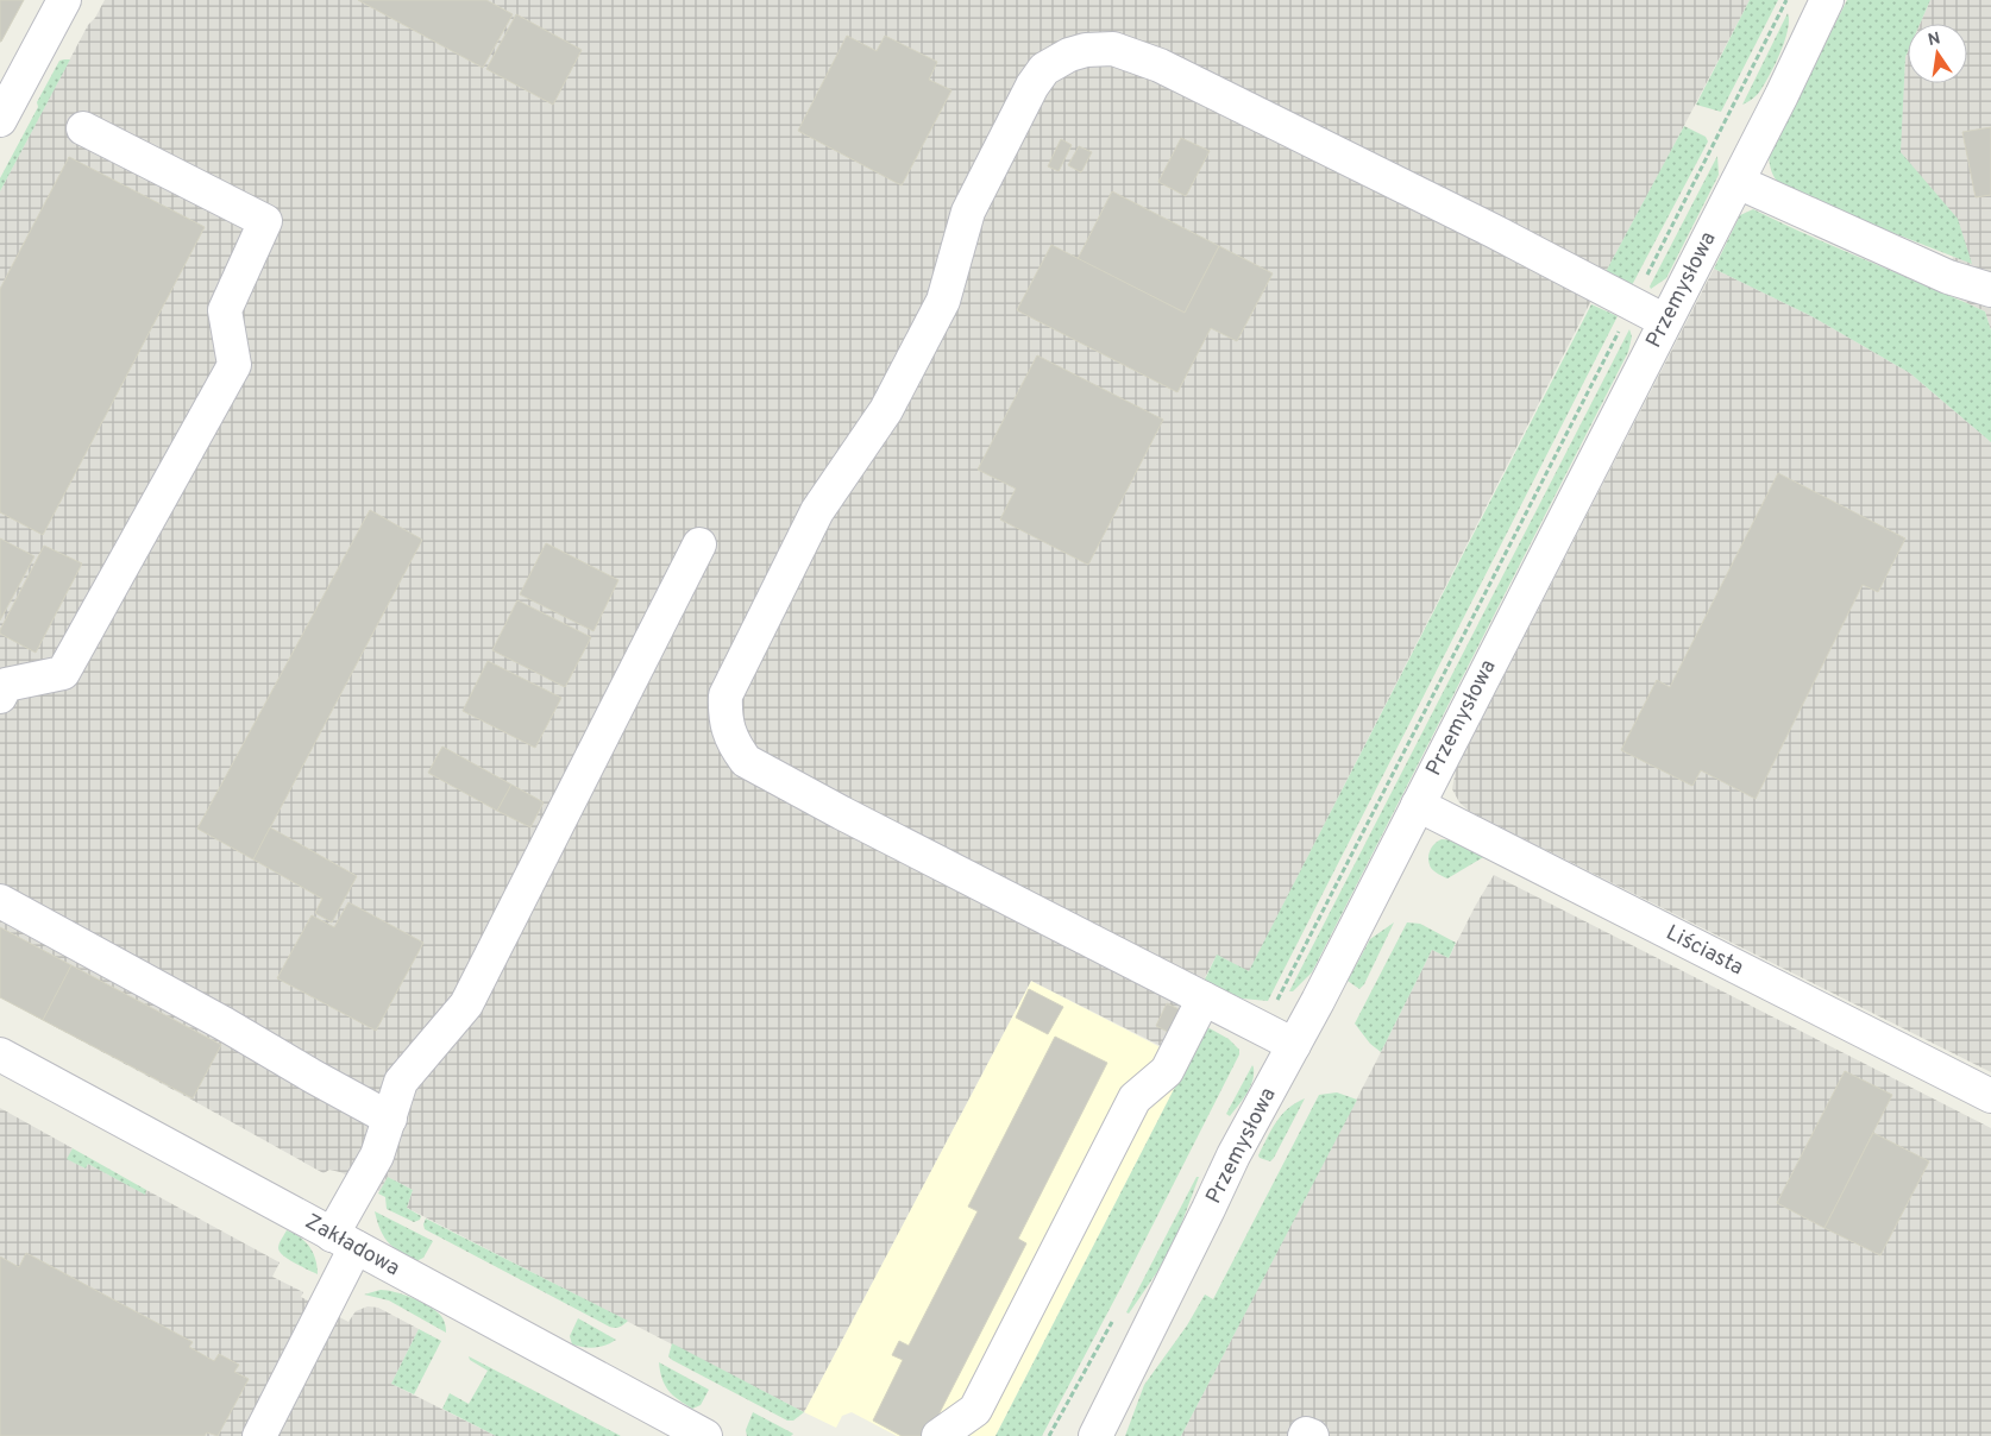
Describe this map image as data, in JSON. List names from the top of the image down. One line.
{"streets":{"street":["Przemysłowa","Liściasta","Zakładowa"]},"crossings":[["Przemysłowa","Liściasta"]],"north":"top"}
